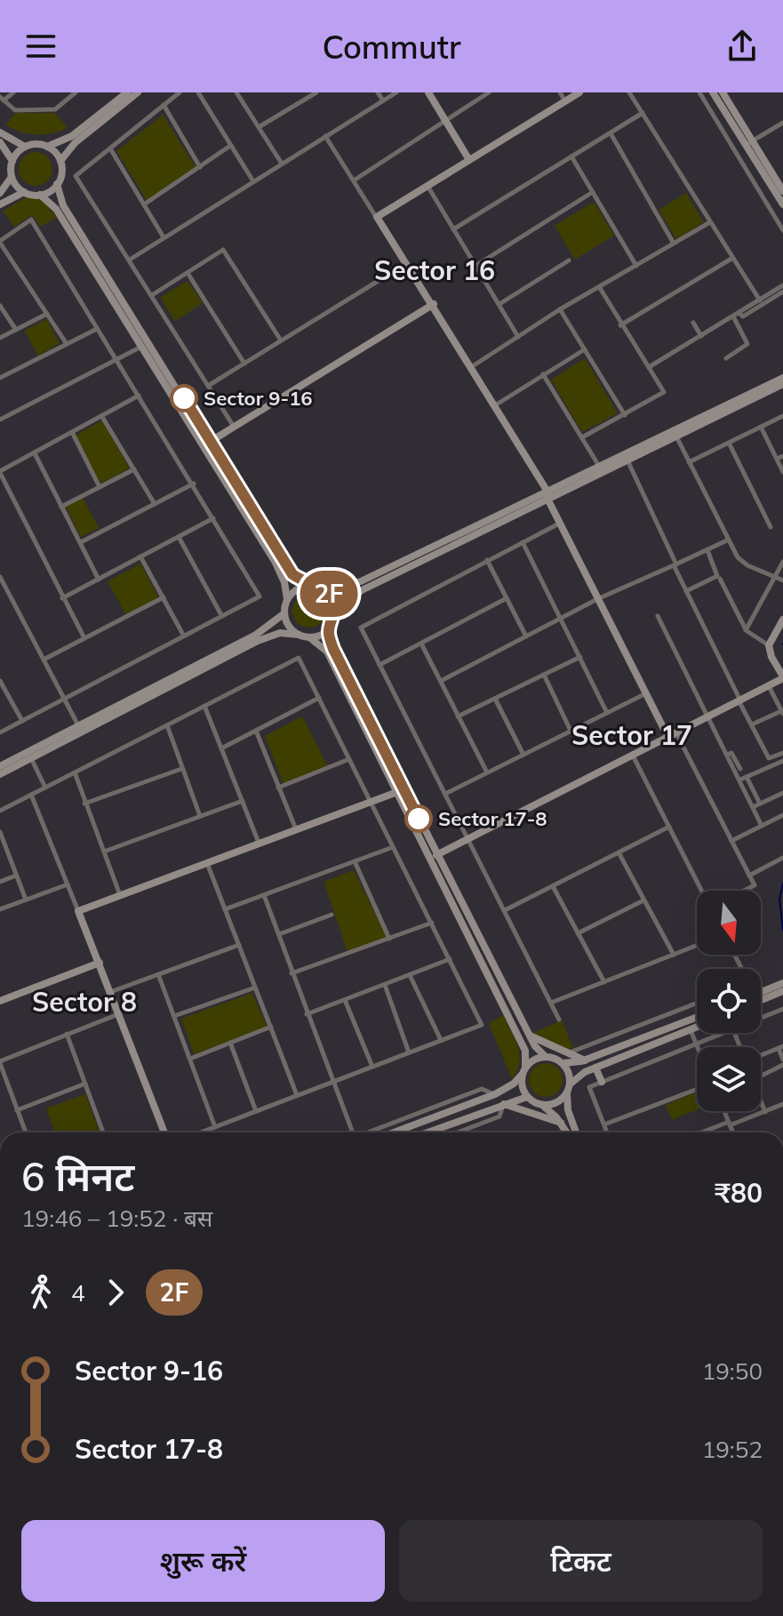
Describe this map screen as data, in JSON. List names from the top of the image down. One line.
{"districts":["Sector 16","Sector 17","Sector 8"],"places":["Sector 9-16","Sector 17-8"],"lines":["bus line 2F"],"north":"bottom","page":{"header":"Commutr","on_map":"2F","heading":["6 मिनट","19:46 – 19:52 · बस","₹80"],"legs":["4","2F"],"list":[{"name":"Sector 9-16","value":"19:50"},{"name":"Sector 17-8","value":"19:52"}],"buttons":["शुरू करें","टिकट"]}}
